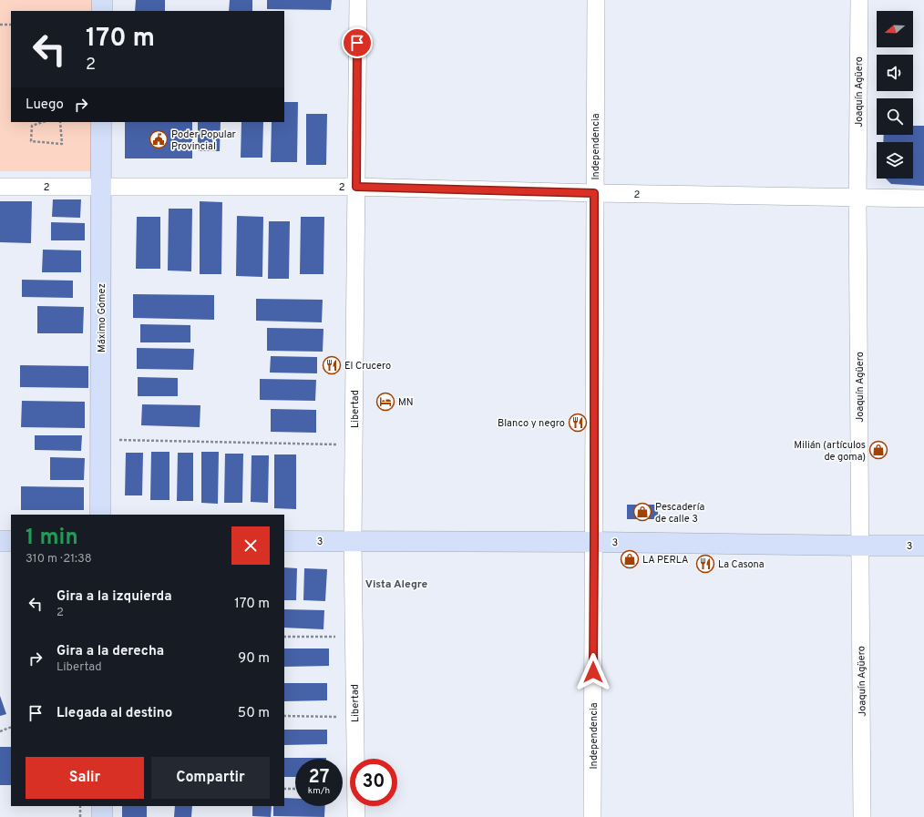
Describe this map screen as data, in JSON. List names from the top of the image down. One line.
{"streets":{"main road":["Máximo Gómez","3"],"street":["Joaquín Agüero","Independencia","2","Libertad"]},"crossings":[["Joaquín Agüero","2"],["Joaquín Agüero","3"],["Independencia","2"],["Independencia","3"],["2","Máximo Gómez"],["2","Libertad"],["Libertad","3"]],"districts":["Vista Alegre"],"places":{"public building":["Poder Popular Provincial"],"restaurant":["El Crucero","Blanco y negro","La Casona"],"hotel":["MN"],"shop":["Milián (artículos de goma)","Pescadería de calle 3","LA PERLA"]},"north":"left","page":{"turn":["170 m","2"],"then":"Luego","heading":["1 min","310 m · 21:38"],"list":[{"name":"Gira a la izquierda","note":"2","value":"170 m"},{"name":"Gira a la derecha","note":"Libertad","value":"90 m"},{"name":"Llegada al destino","value":"50 m"}],"buttons":["Salir","Compartir"],"speed":"27 km/h","limit":"30"}}
